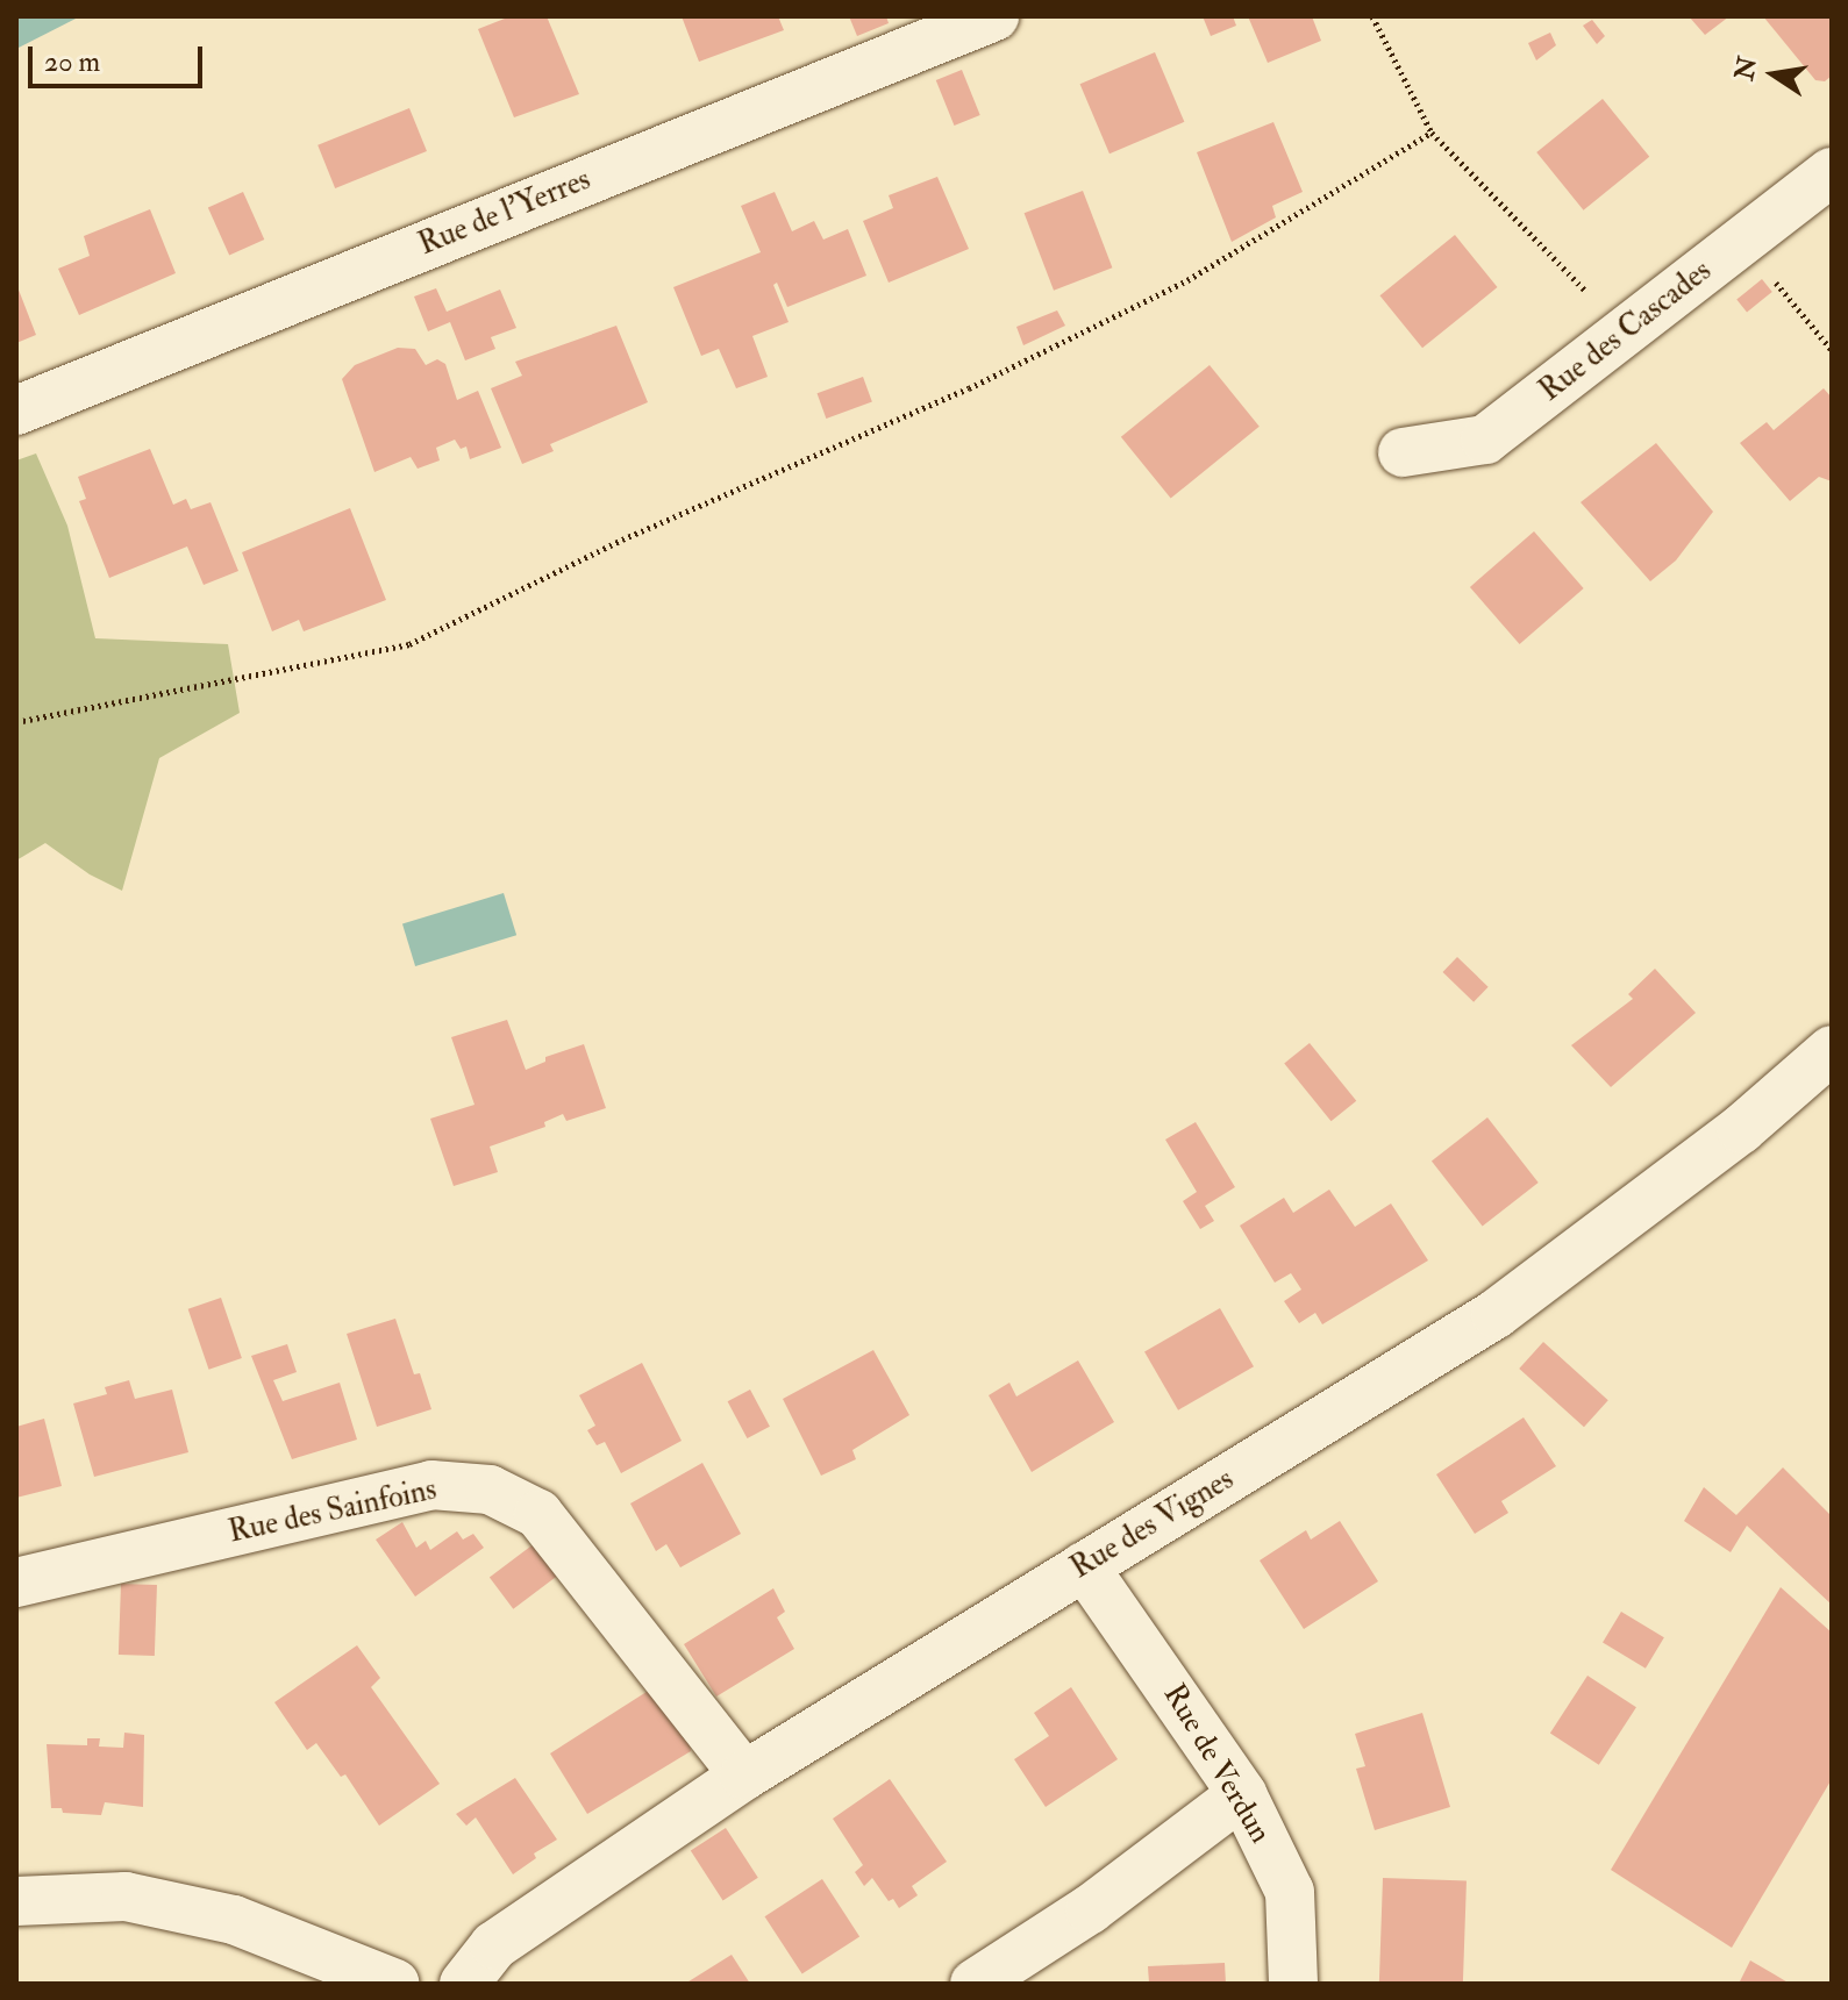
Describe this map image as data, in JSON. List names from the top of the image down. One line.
{"streets":{"street":["Rue de l'Yerres","Rue des Cascades","Rue des Sainfoins","Rue des Vignes","Rue de Verdun"]},"crossings":[["Rue des Sainfoins","Rue des Vignes"],["Rue des Vignes","Rue de Verdun"]],"scale_bar":"20 m","north":"left"}
